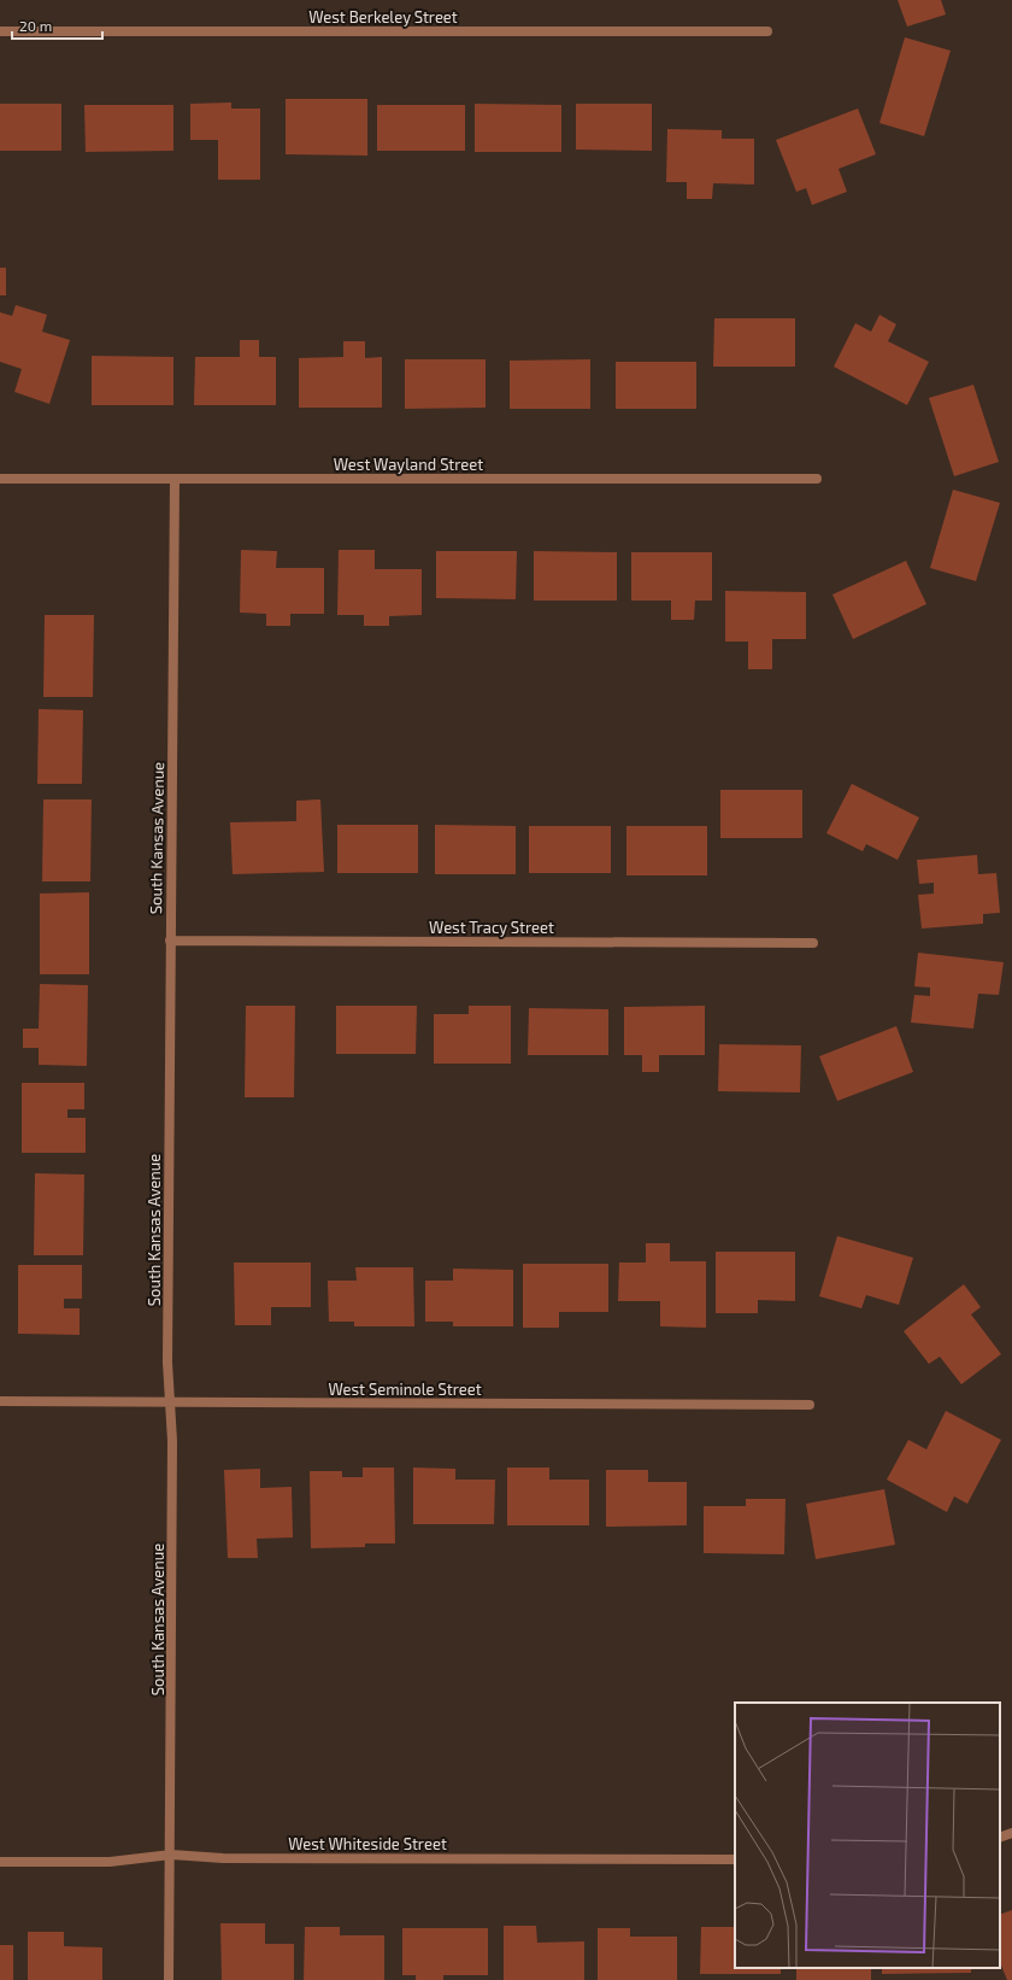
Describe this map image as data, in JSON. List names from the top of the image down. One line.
{"streets":{"street":["West Berkeley Street","West Wayland Street","South Kansas Avenue","West Tracy Street","West Seminole Street","West Whiteside Street"]},"crossings":[["West Wayland Street","South Kansas Avenue"],["South Kansas Avenue","West Tracy Street"],["South Kansas Avenue","West Seminole Street"],["South Kansas Avenue","West Whiteside Street"]],"scale_bar":"20 m"}
